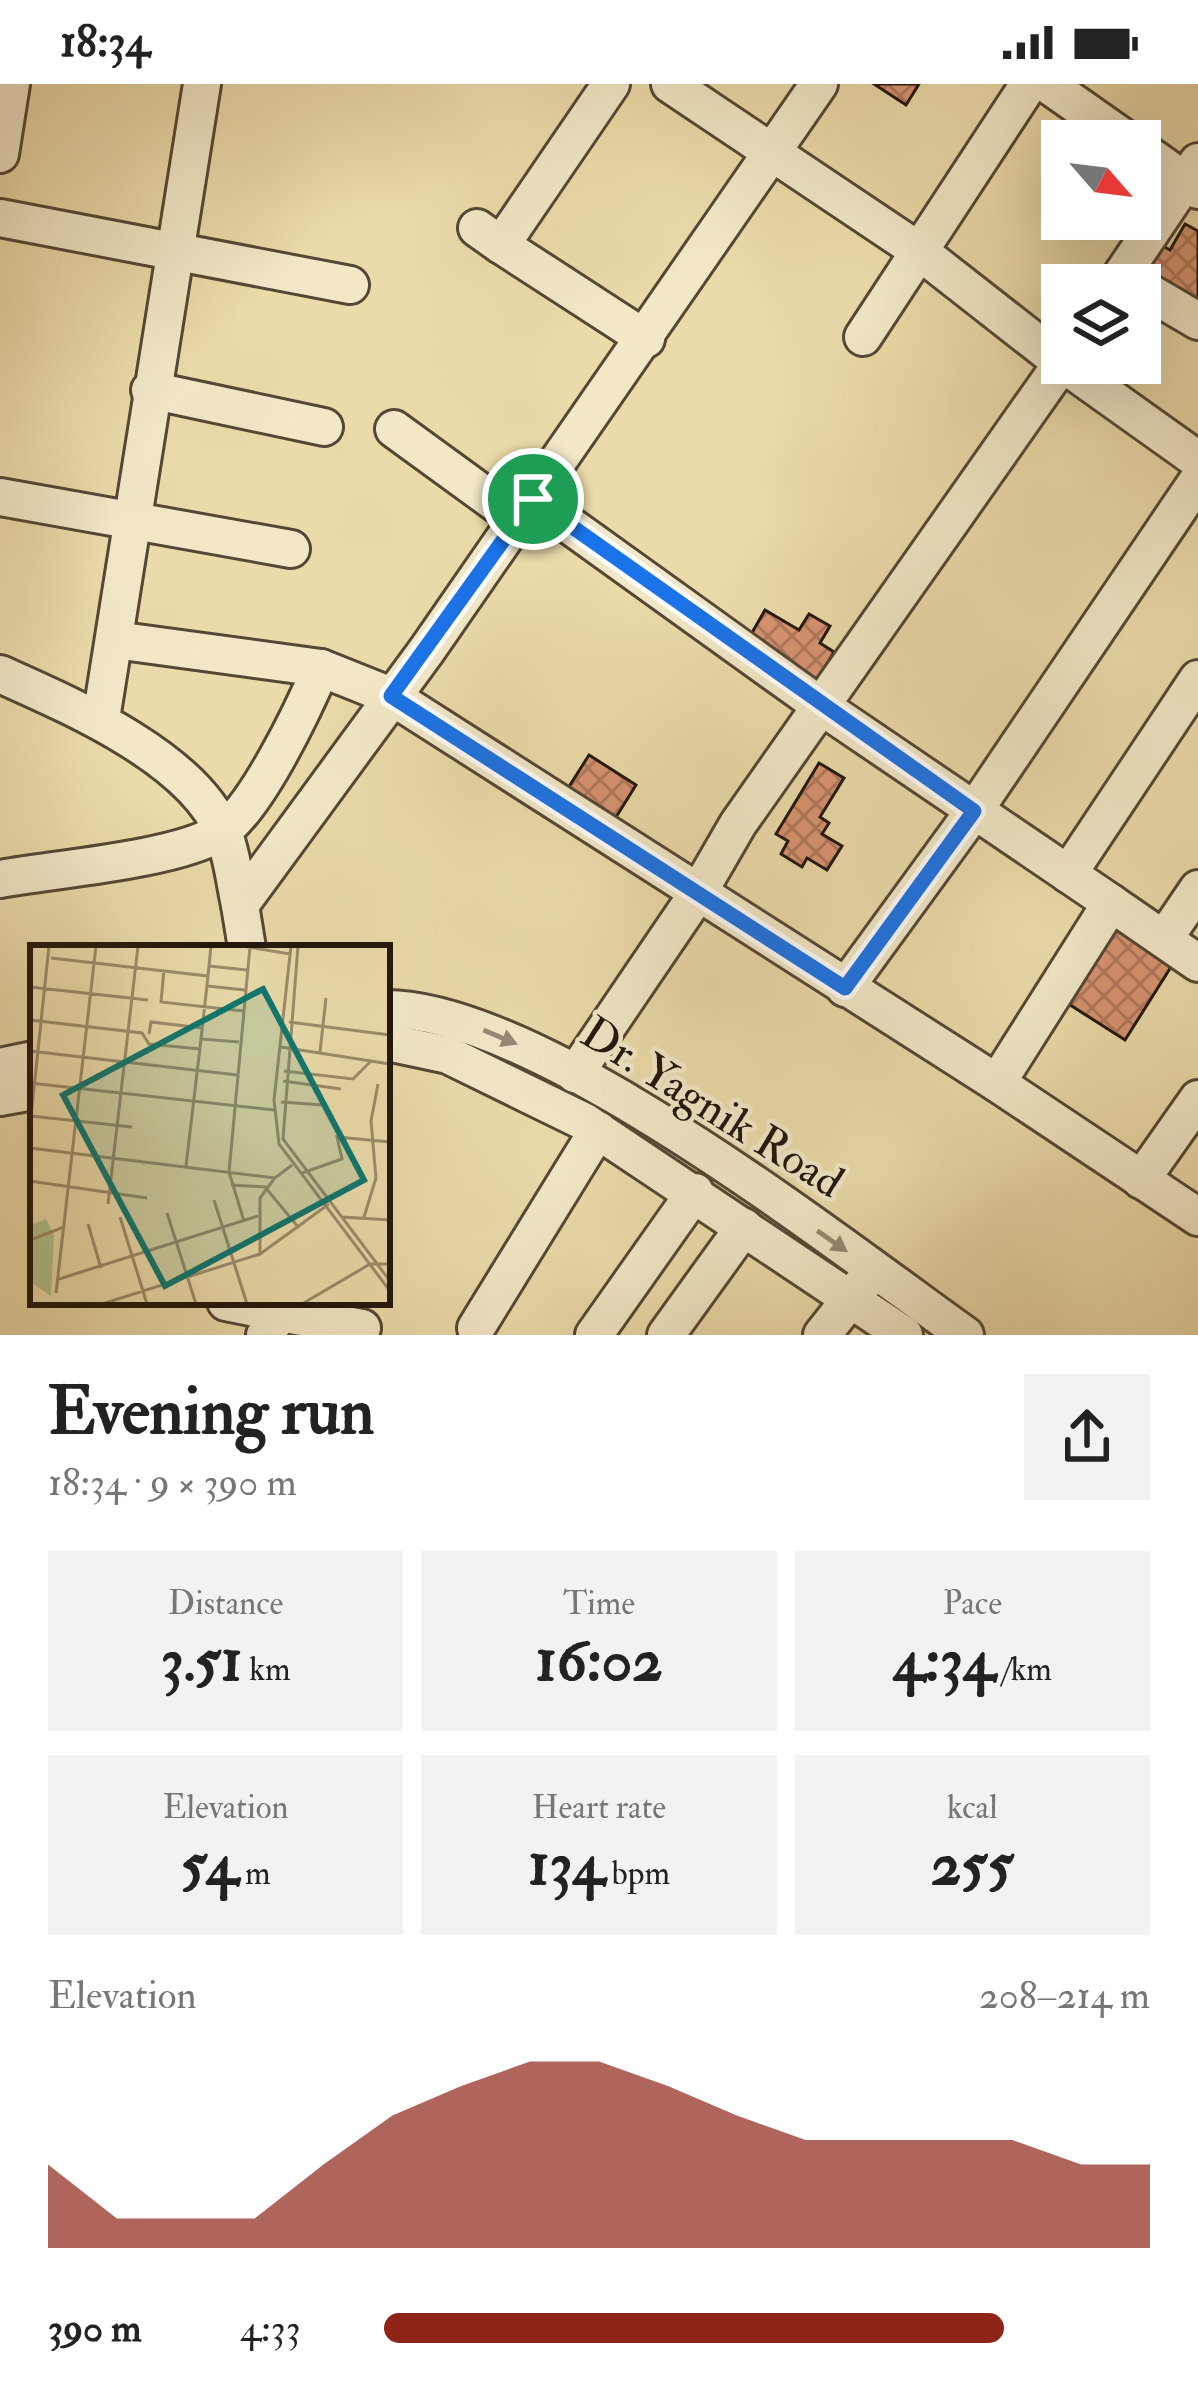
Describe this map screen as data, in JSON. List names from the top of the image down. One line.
{"streets":{"street":["Dr. Yagnik Road"]},"north":"bottom right","page":{"status":"18:34","heading":["Evening run","18:34 · 9 × 390 m"],"stats":[["Distance","3.51 km"],["Time","16:02"],["Pace","4:34 /km"],["Elevation","54 m"],["Heart rate","134 bpm"],["kcal","255"]],"chart":["Elevation","208–214 m"],"list":[{"name":"390 m","note":"4:33"}]}}
